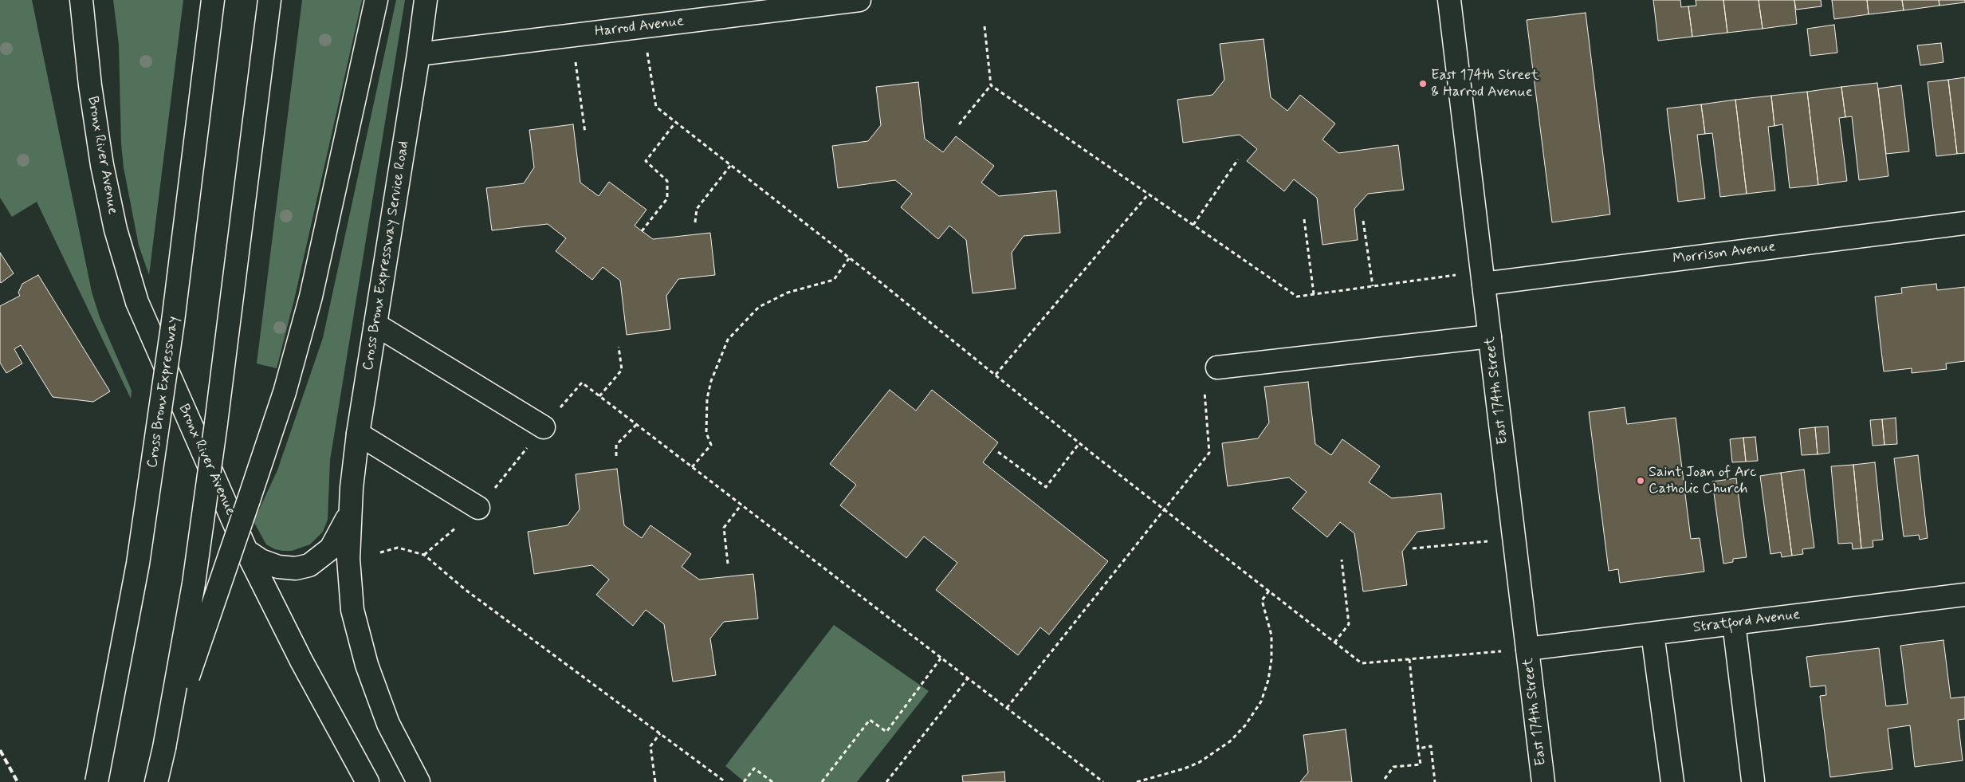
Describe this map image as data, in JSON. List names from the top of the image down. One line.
{"streets":{"main road":["Harrod Avenue","Bronx River Avenue","Morrison Avenue","Cross Bronx Expressway Service Road","East 174th Street","Cross Bronx Expressway","Stratford Avenue"]},"crossings":[["Harrod Avenue","Cross Bronx Expressway Service Road"],["Morrison Avenue","East 174th Street"],["East 174th Street","Stratford Avenue"]],"places":["East 174th Street & Harrod Avenue","Saint Joan of Arc Catholic Church"]}
